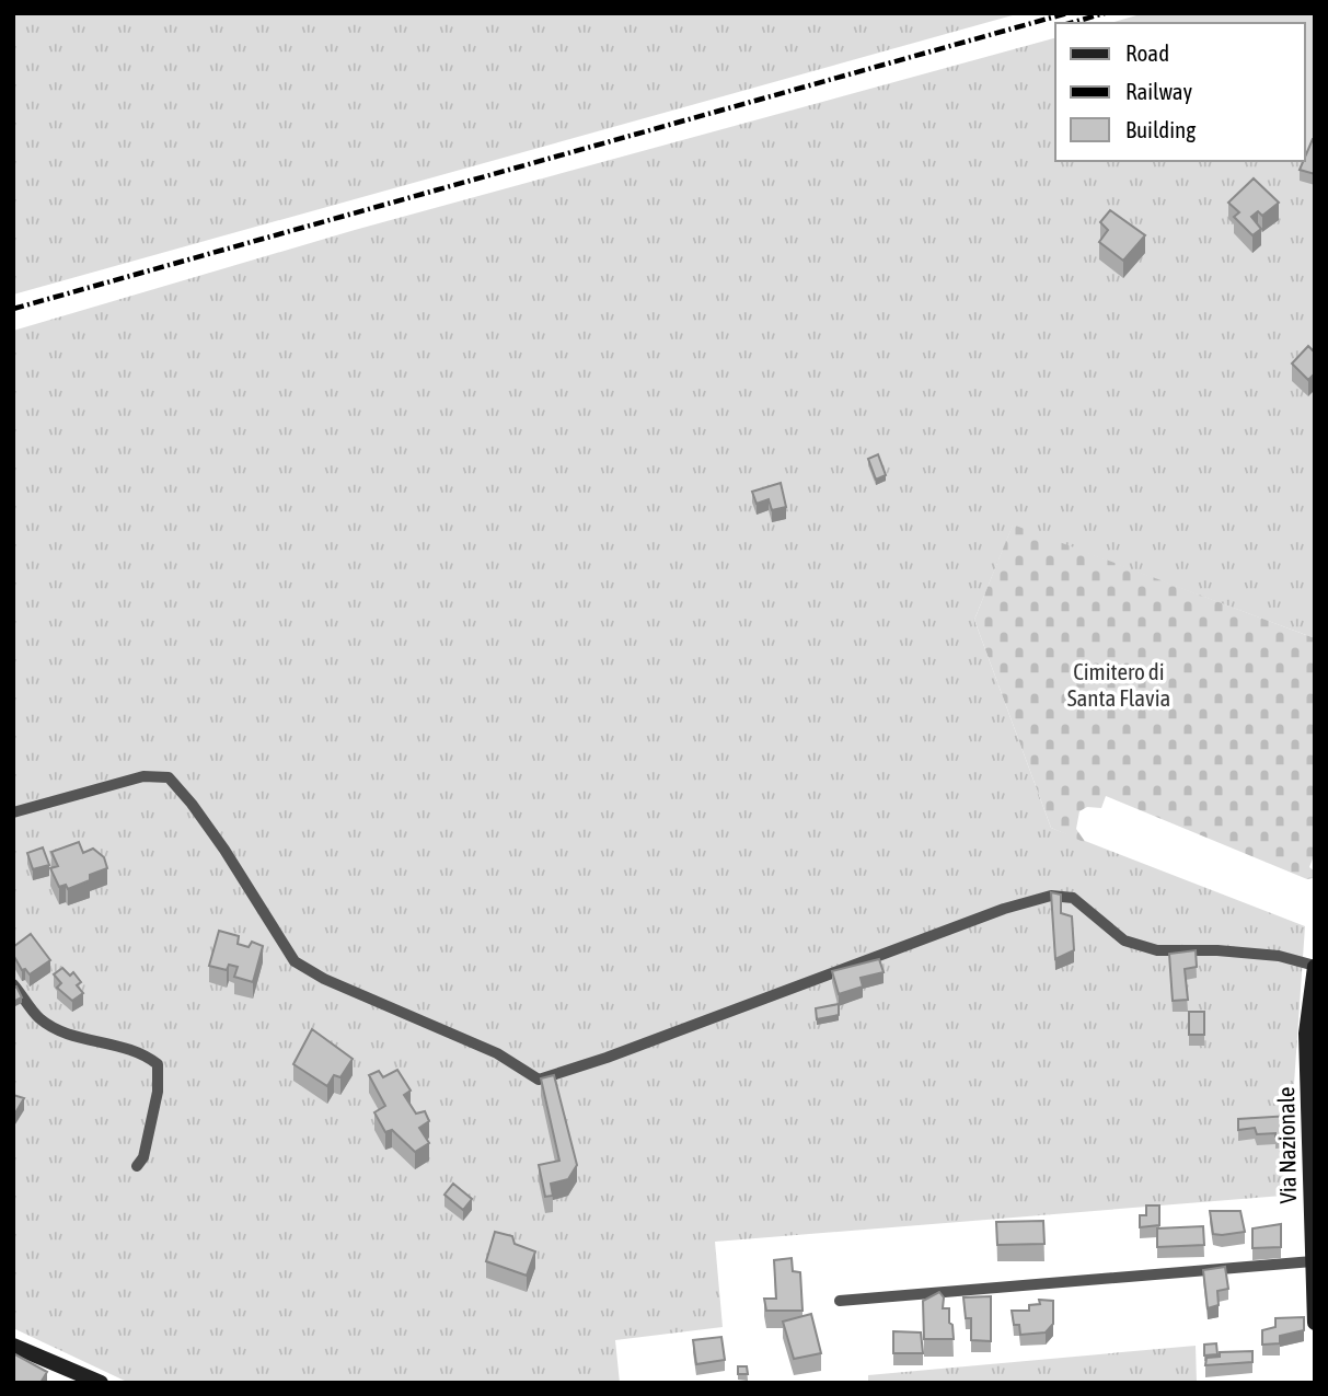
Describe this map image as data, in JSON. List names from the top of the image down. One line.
{"streets":{"main road":["Via Nazionale"]},"parks":["Cimitero di Santa Flavia"],"legend":["Road","Railway","Building"]}
